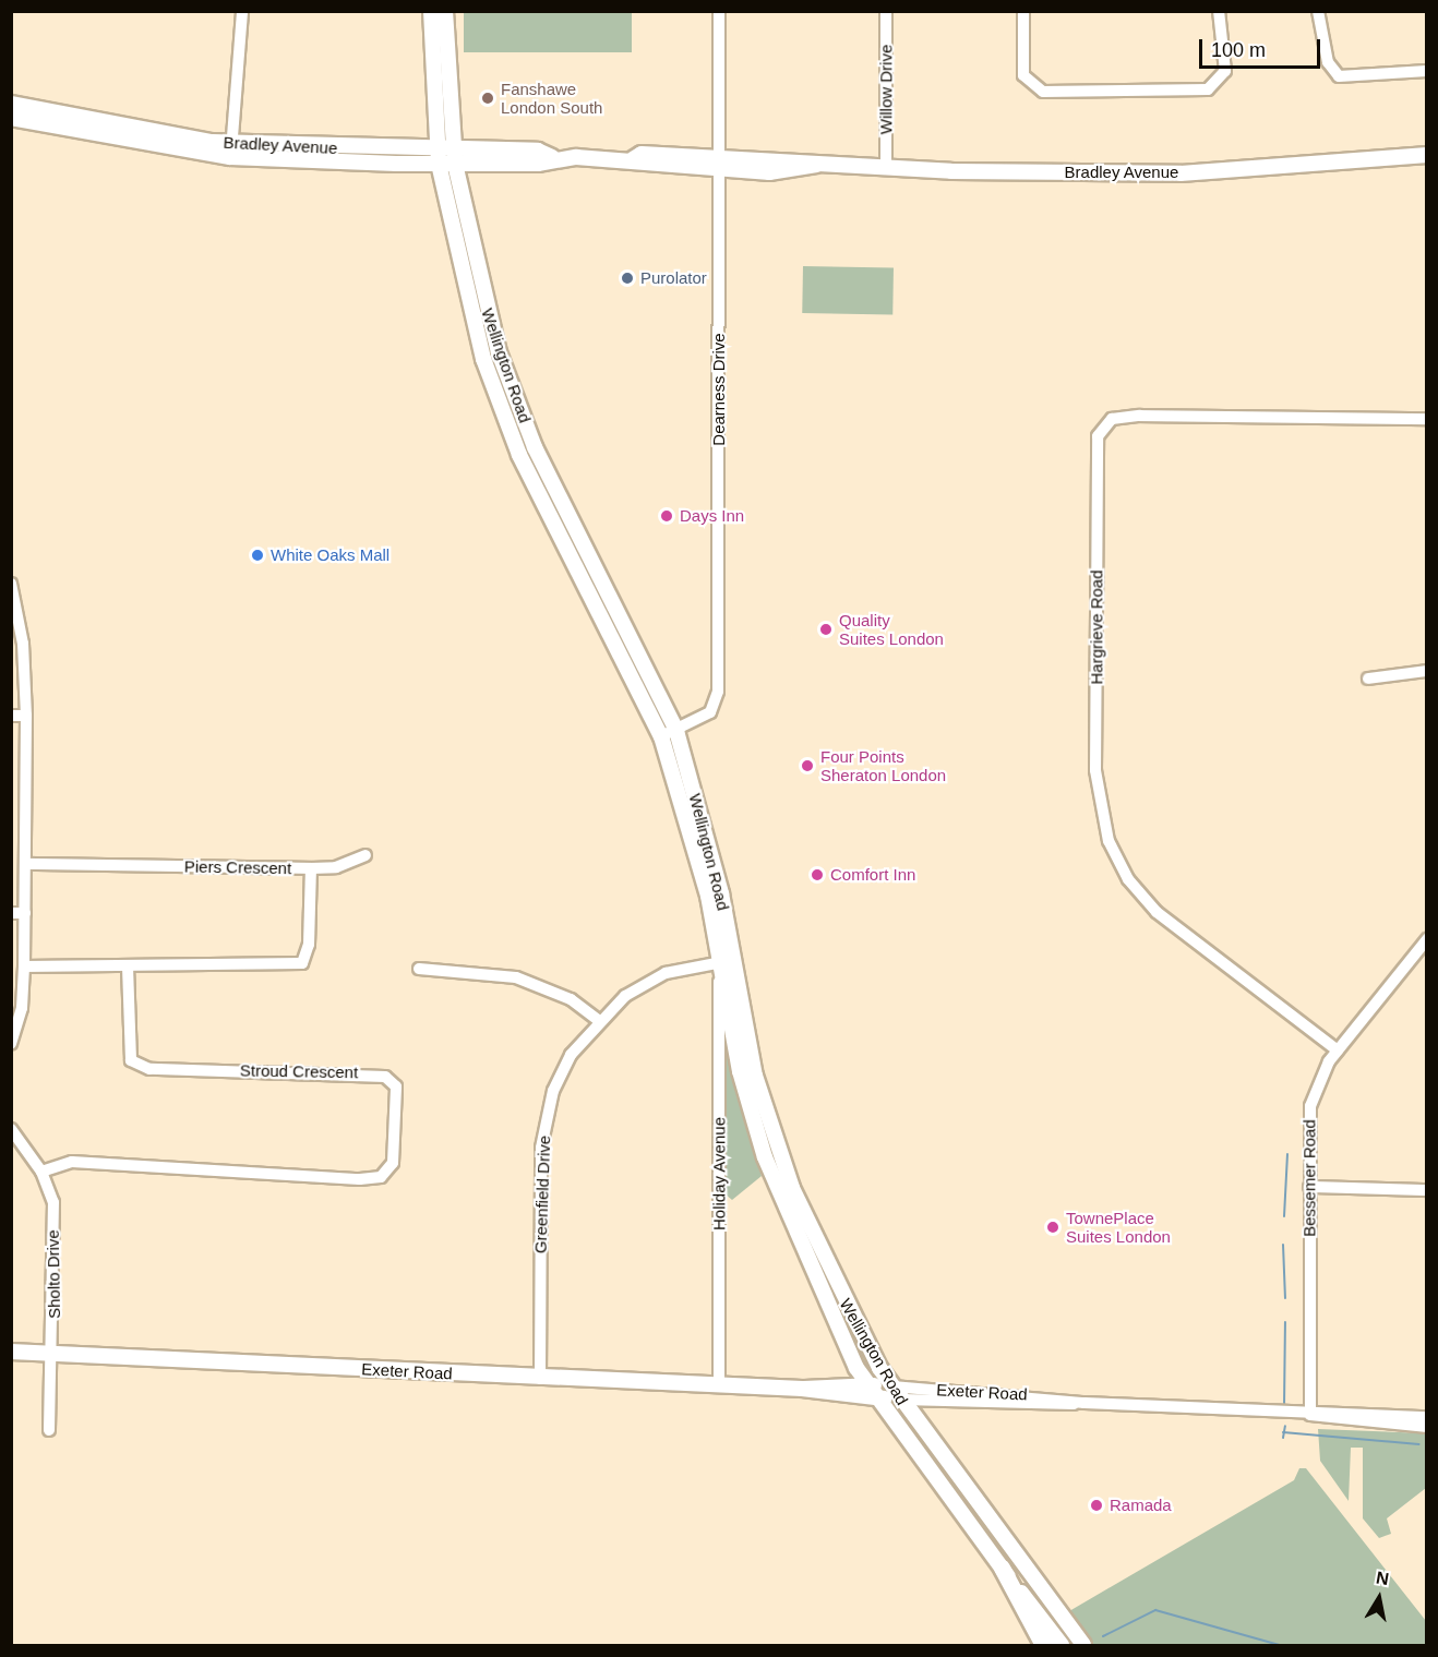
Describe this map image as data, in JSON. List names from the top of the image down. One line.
{"streets":{"main road":["Bradley Avenue","Wellington Road","Exeter Road"],"street":["Willow Drive","Dearness Drive","Hargrieve Road","Piers Crescent","Stroud Crescent","Holiday Avenue","Bessemer Road","Greenfield Drive","Sholto Drive"]},"crossings":[["Willow Drive","Bradley Avenue"],["Bradley Avenue","Wellington Road"],["Bradley Avenue","Dearness Drive"],["Wellington Road","Dearness Drive"],["Wellington Road","Holiday Avenue"],["Wellington Road","Greenfield Drive"],["Wellington Road","Exeter Road"],["Hargrieve Road","Bessemer Road"],["Piers Crescent","Stroud Crescent"],["Stroud Crescent","Sholto Drive"],["Holiday Avenue","Greenfield Drive"],["Holiday Avenue","Exeter Road"],["Bessemer Road","Exeter Road"],["Greenfield Drive","Exeter Road"],["Sholto Drive","Exeter Road"]],"places":["Fanshawe London South","Purolator","Days Inn","White Oaks Mall","Quality Suites London","Four Points Sheraton London","Comfort Inn","TownePlace Suites London","Ramada"],"scale_bar":"100 m","north":"top"}
